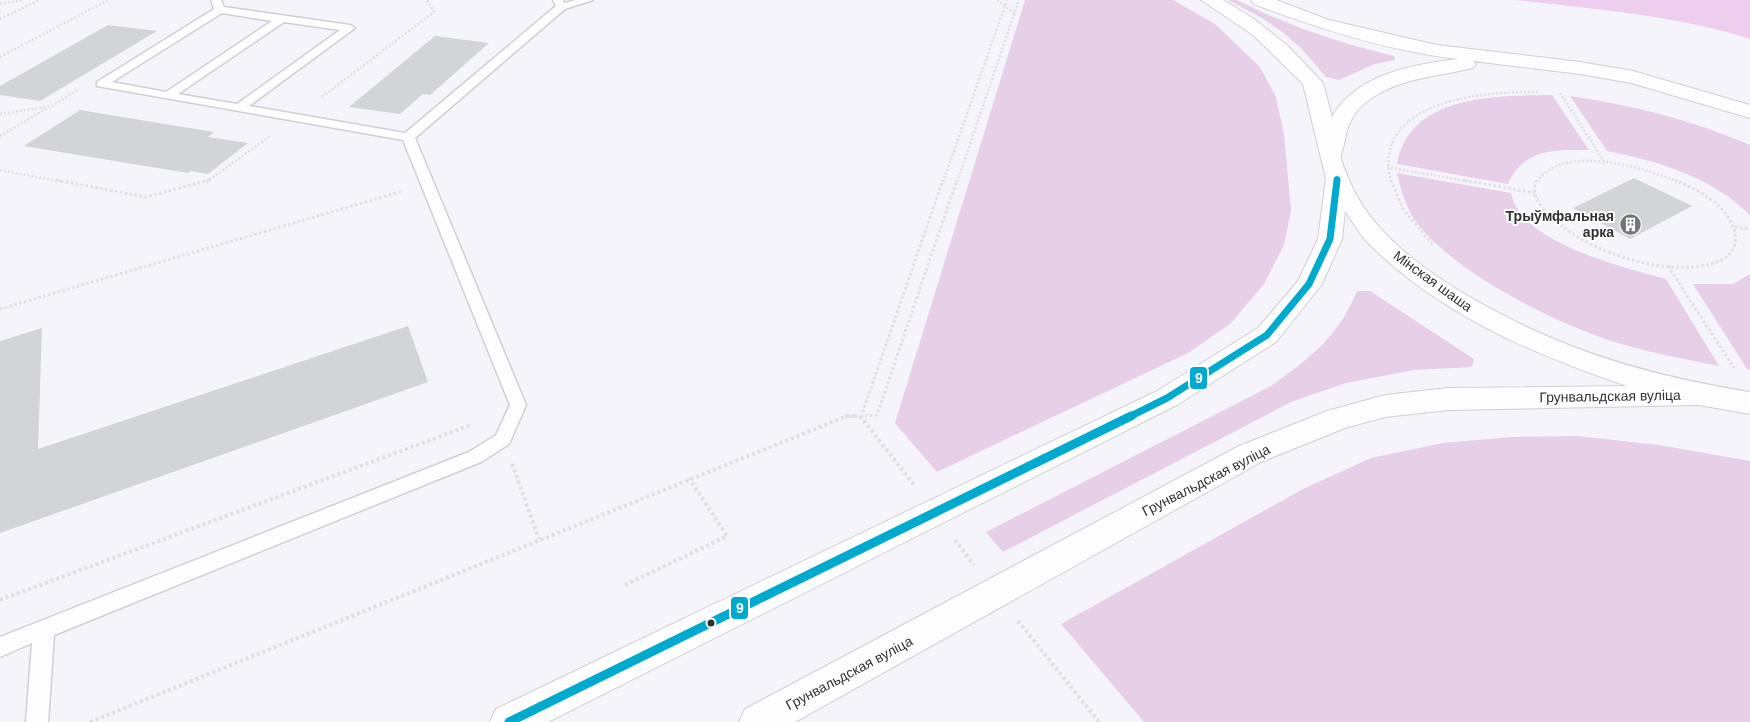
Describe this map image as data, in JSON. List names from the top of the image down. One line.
{"streets":{"main road":["Мінская шаша","Грунвальдская вуліца"]},"crossings":[["Мінская шаша","Грунвальдская вуліца"]],"places":{"building":["Трыўмфальная арка"]},"lines":["transit line 9"]}
